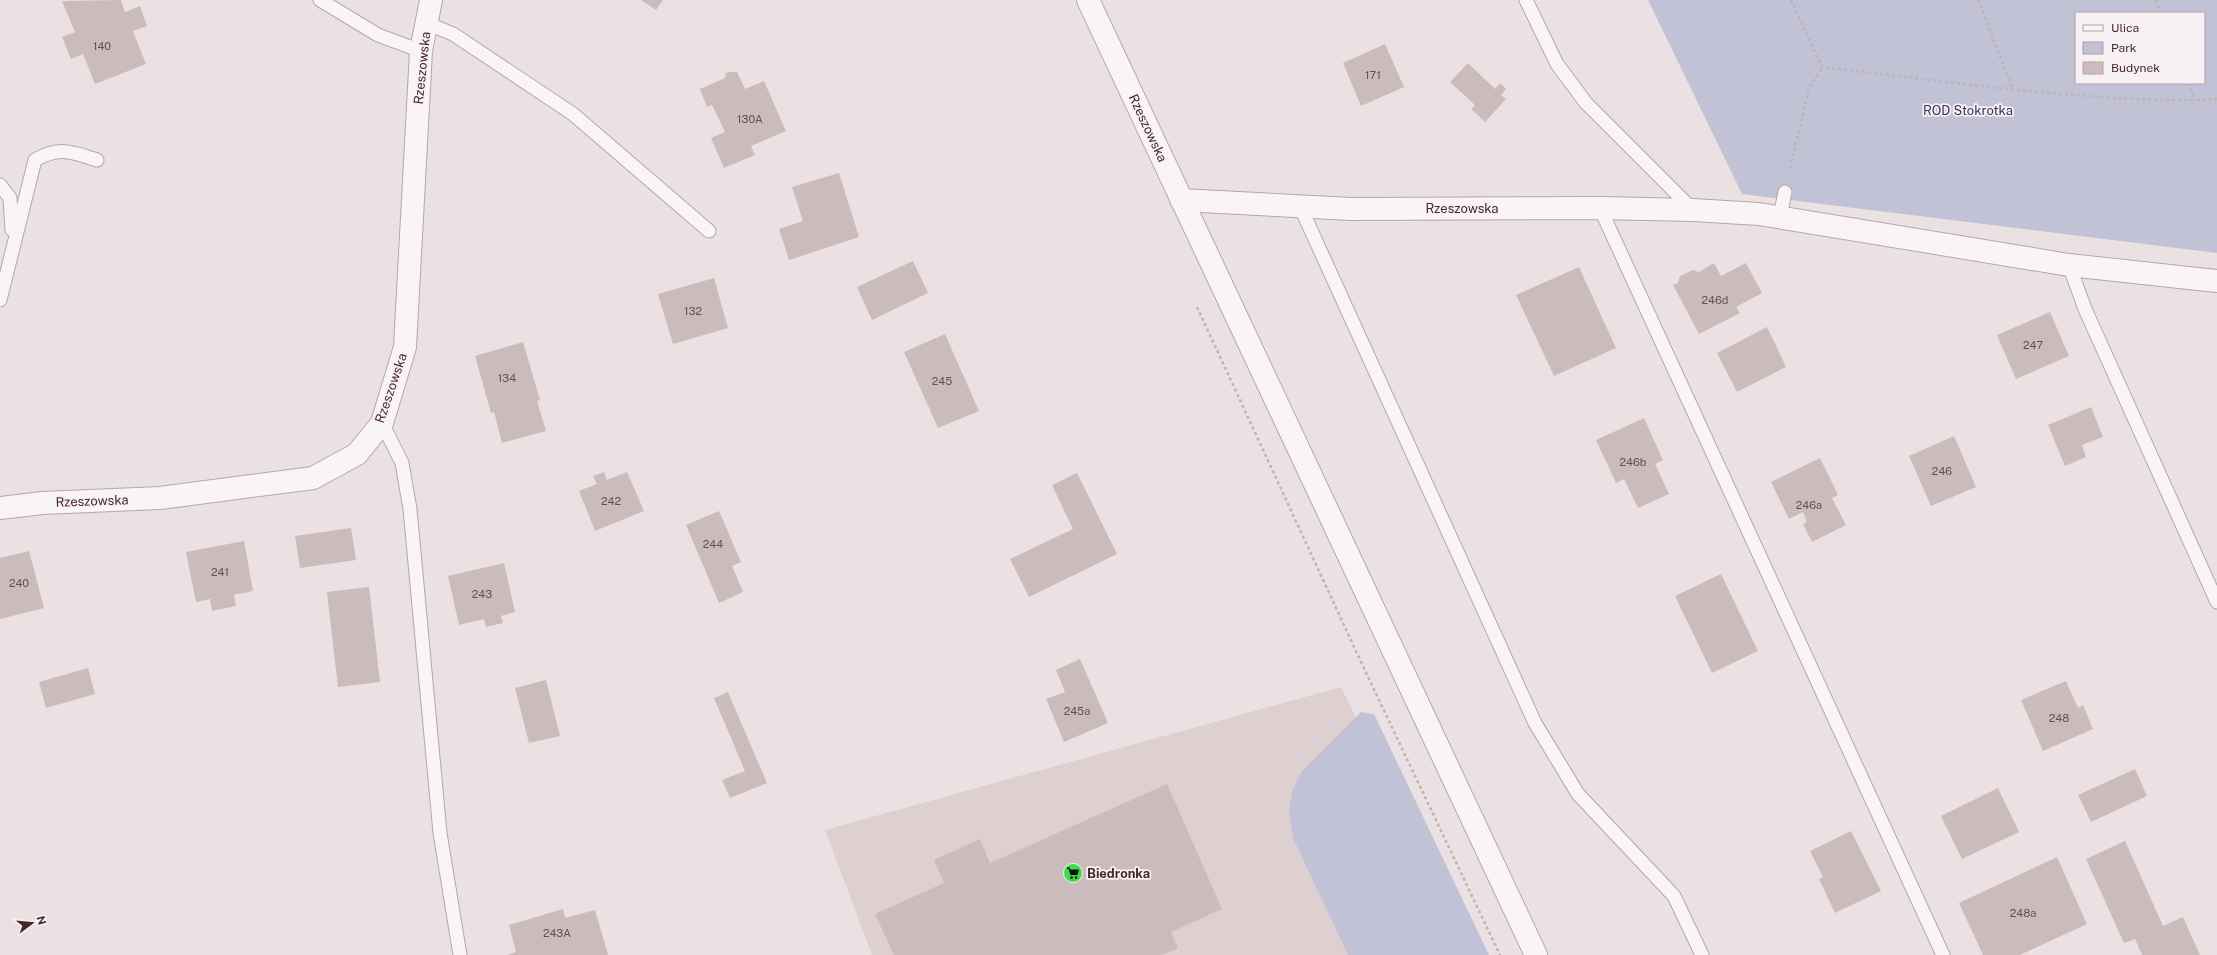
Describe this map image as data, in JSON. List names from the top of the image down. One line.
{"streets":{"street":["Rzeszowska"]},"parks":["ROD Stokrotka"],"places":{"supermarket":["Biedronka"]},"house_numbers":["140","171","130A","246d","132","247","134","245","246b","246","242","246a","244","241","240","243","245a","248","248a","243A"],"legend":["Ulica","Park","Budynek"],"north":"right"}
